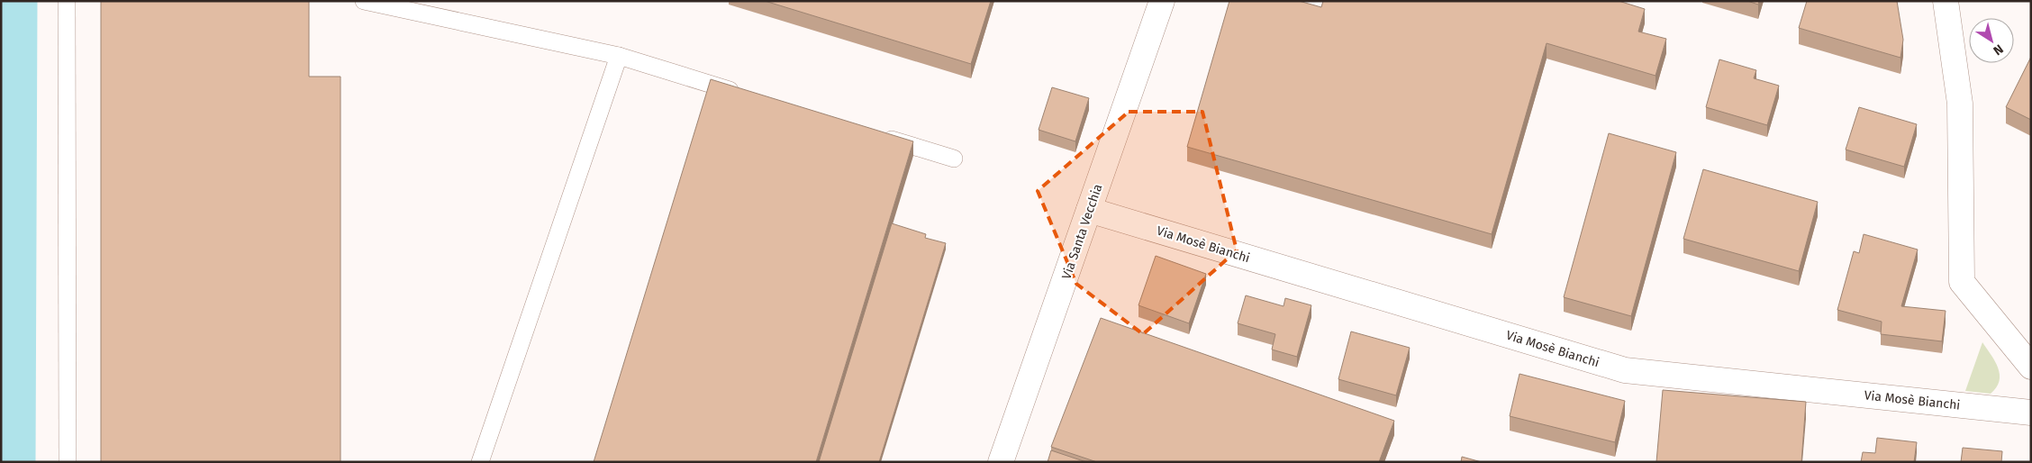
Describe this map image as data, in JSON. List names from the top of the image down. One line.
{"streets":{"street":["Via Santa Vecchia","Via Mosè Bianchi"]},"crossings":[["Via Santa Vecchia","Via Mosè Bianchi"]],"north":"bottom right"}
